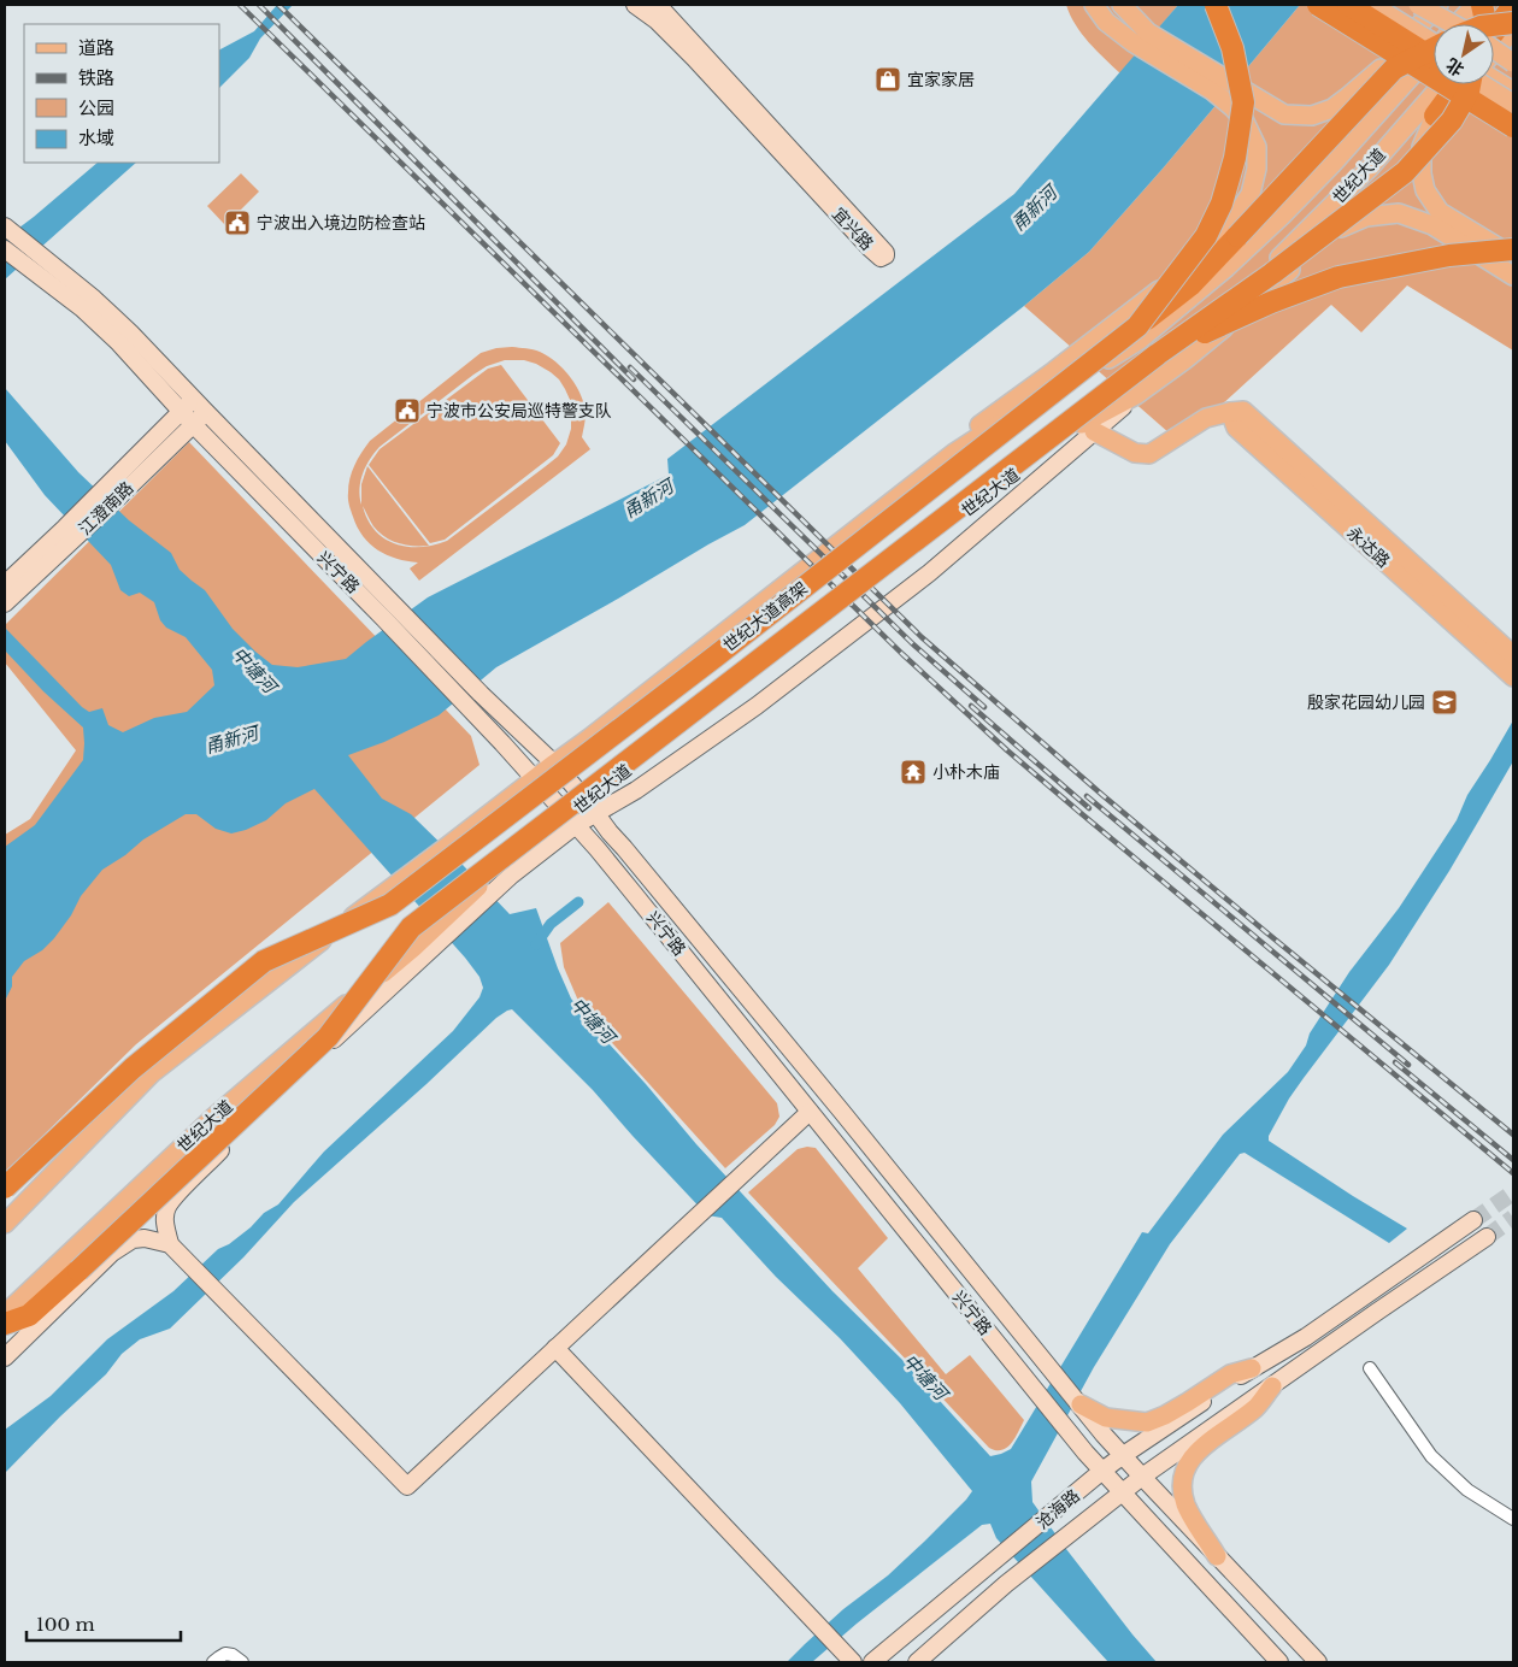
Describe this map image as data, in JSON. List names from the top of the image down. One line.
{"streets":{"highway":["世纪大道高架"],"main road":["世纪大道","宜兴路","江澄南路","永达路","兴宁路","沧海路"]},"crossings":[["世纪大道","兴宁路"],["世纪大道","世纪大道高架"],["江澄南路","兴宁路"],["兴宁路","沧海路"]],"water":["甬新河","中塘河"],"places":{"shop":["宜家家居"],"public building":["宁波出入境边防检查站","宁波市公安局巡特警支队"],"school or university":["殷家花园幼儿园"],"temple":["小朴木庙"]},"legend":["道路","铁路","公园","水域"],"scale_bar":"100 m","north":"bottom left"}
